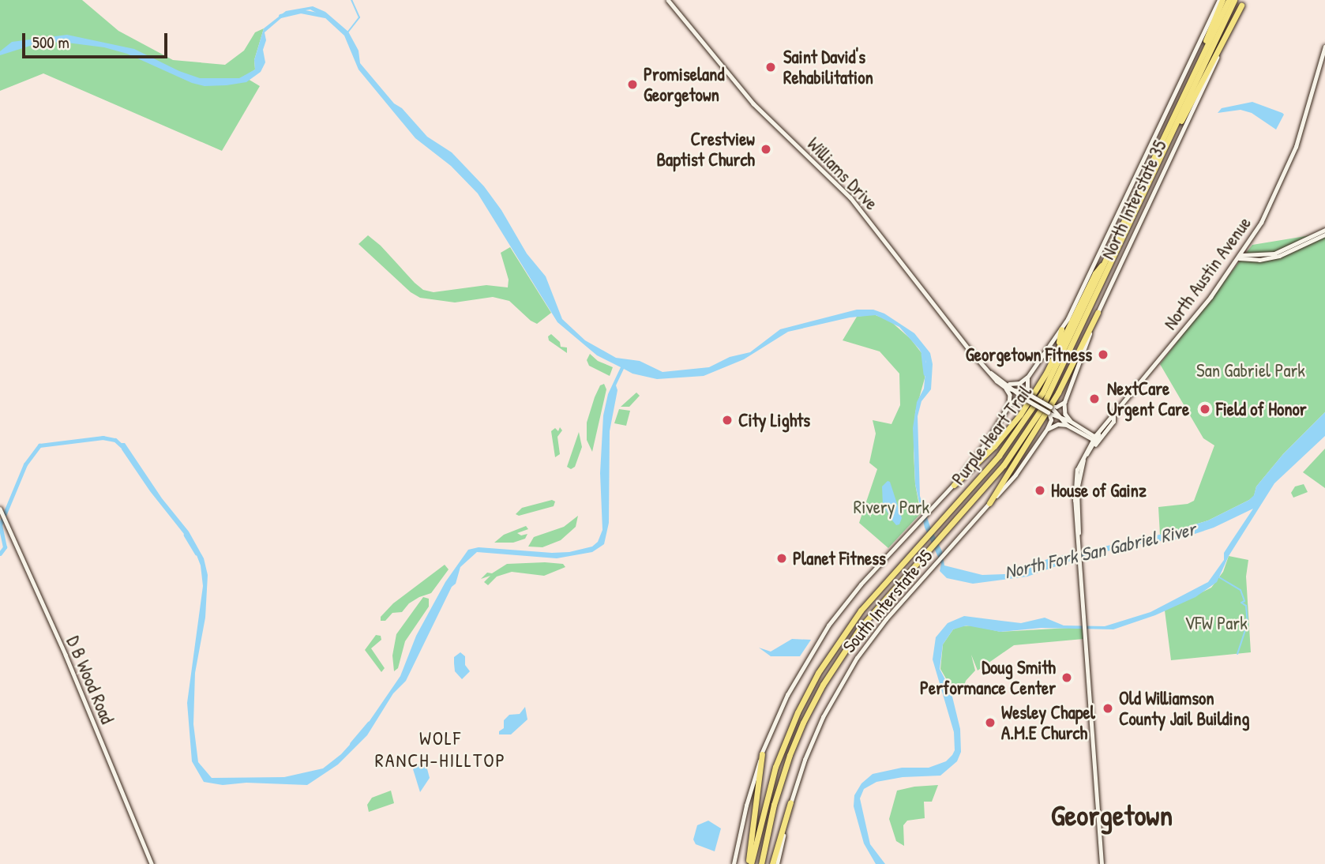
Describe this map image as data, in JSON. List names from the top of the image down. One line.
{"streets":{"highway":["Purple Heart Trail"],"main road":["Williams Drive","North Interstate 35","North Austin Avenue","South Interstate 35","D B Wood Road"]},"crossings":[["Williams Drive","North Austin Avenue"],["Williams Drive","South Interstate 35"]],"districts":["WOLF RANCH-HILLTOP","Georgetown"],"water":["North Fork San Gabriel River"],"parks":["San Gabriel Park","Rivery Park","VFW Park"],"places":["Saint David's Rehabilitation","Promiseland Georgetown","Crestview Baptist Church","Georgetown Fitness","NextCare Urgent Care","Field of Honor","City Lights","House of Gainz","Planet Fitness","Doug Smith Performance Center","Old Williamson County Jail Building","Wesley Chapel A.M.E Church"],"scale_bar":"500 m"}
